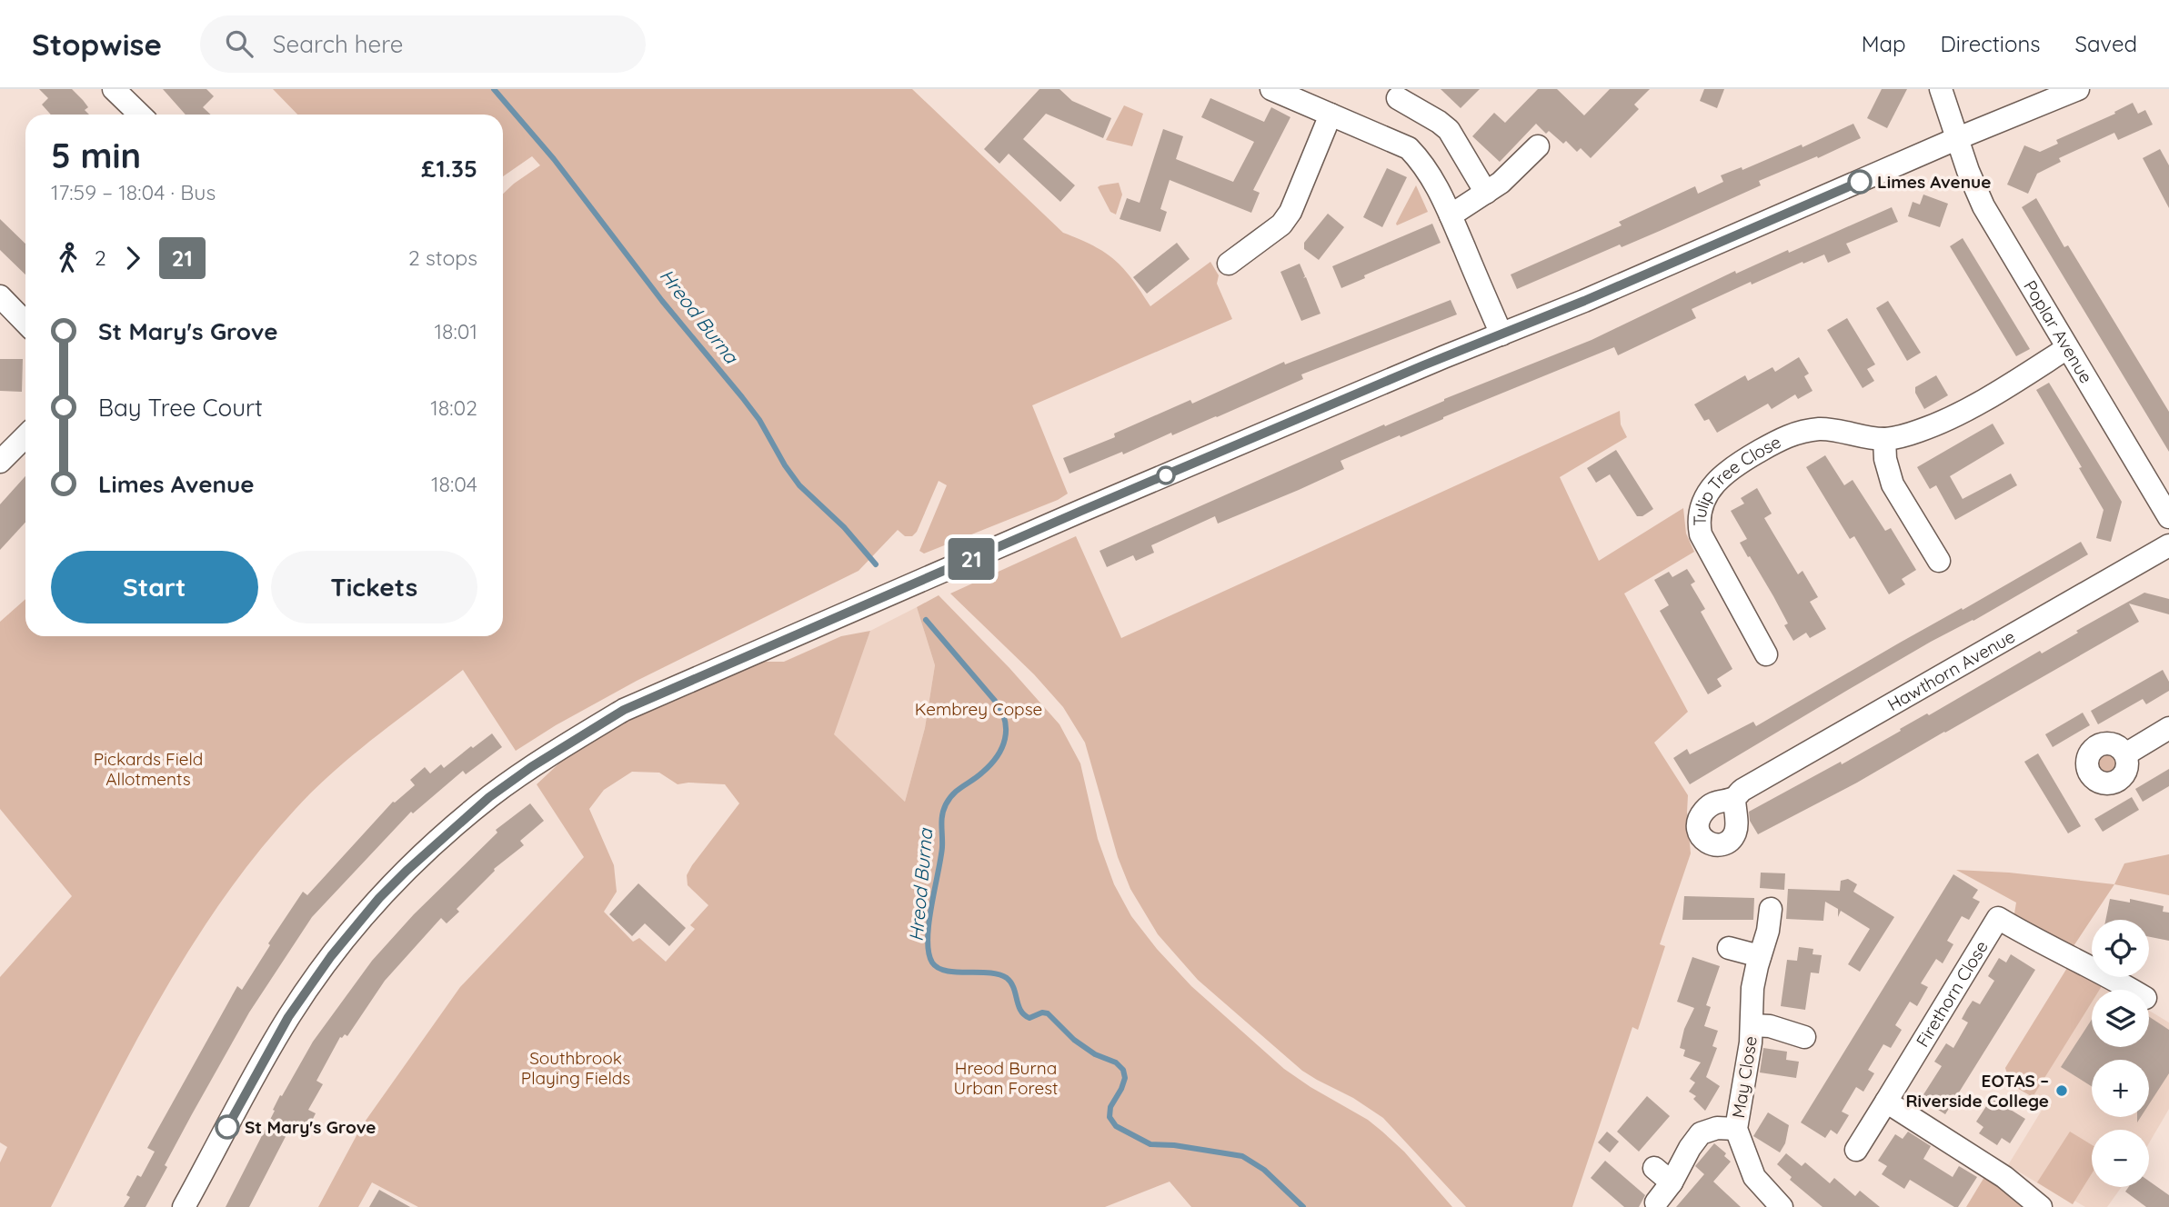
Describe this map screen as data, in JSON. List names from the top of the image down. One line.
{"streets":{"street":["Poplar Avenue","Tulip Tree Close","Hawthorn Avenue","Firethorn Close","May Close"]},"crossings":[["Poplar Avenue","Tulip Tree Close"]],"water":["Hreod Burna"],"parks":["Kembrey Copse","Pickards Field Allotments","Southbrook Playing Fields","Hreod Burna Urban Forest"],"places":["Limes Avenue","EOTAS – Riverside College","St Mary's Grove"],"lines":["bus line 21"],"page":{"header":"Stopwise","search":"Search here","nav":["Map","Directions","Saved"],"on_map":"21","heading":["5 min","17:59 – 18:04 · Bus","£1.35"],"legs":["2","21","2 stops"],"list":[{"name":"St Mary's Grove","value":"18:01"},{"name":"Bay Tree Court","value":"18:02"},{"name":"Limes Avenue","value":"18:04"}],"buttons":["Start","Tickets"],"map_buttons":["+","−"]}}
